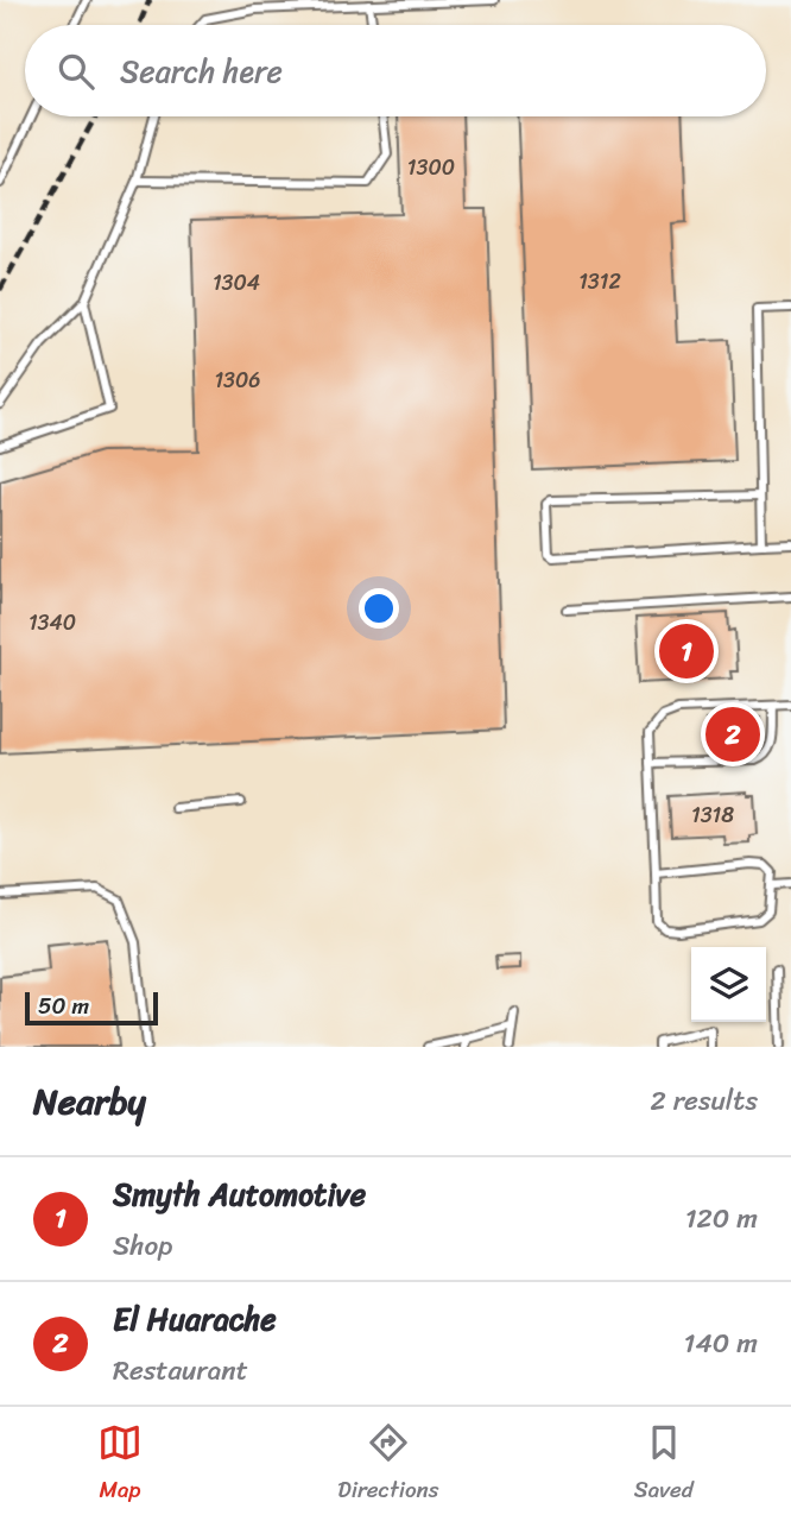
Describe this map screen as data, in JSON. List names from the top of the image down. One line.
{"house_numbers":["1300","1312","1304","1306","1340","1318"],"scale_bar":"50 m","page":{"search":"Search here","pins":["1","2"],"scale":"50 m","heading":["Nearby","2 results"],"list":[{"mark":"1","name":"Smyth Automotive","note":"Shop","value":"120 m"},{"mark":"2","name":"El Huarache","note":"Restaurant","value":"140 m"}],"nav":["Map","Directions","Saved"]}}
